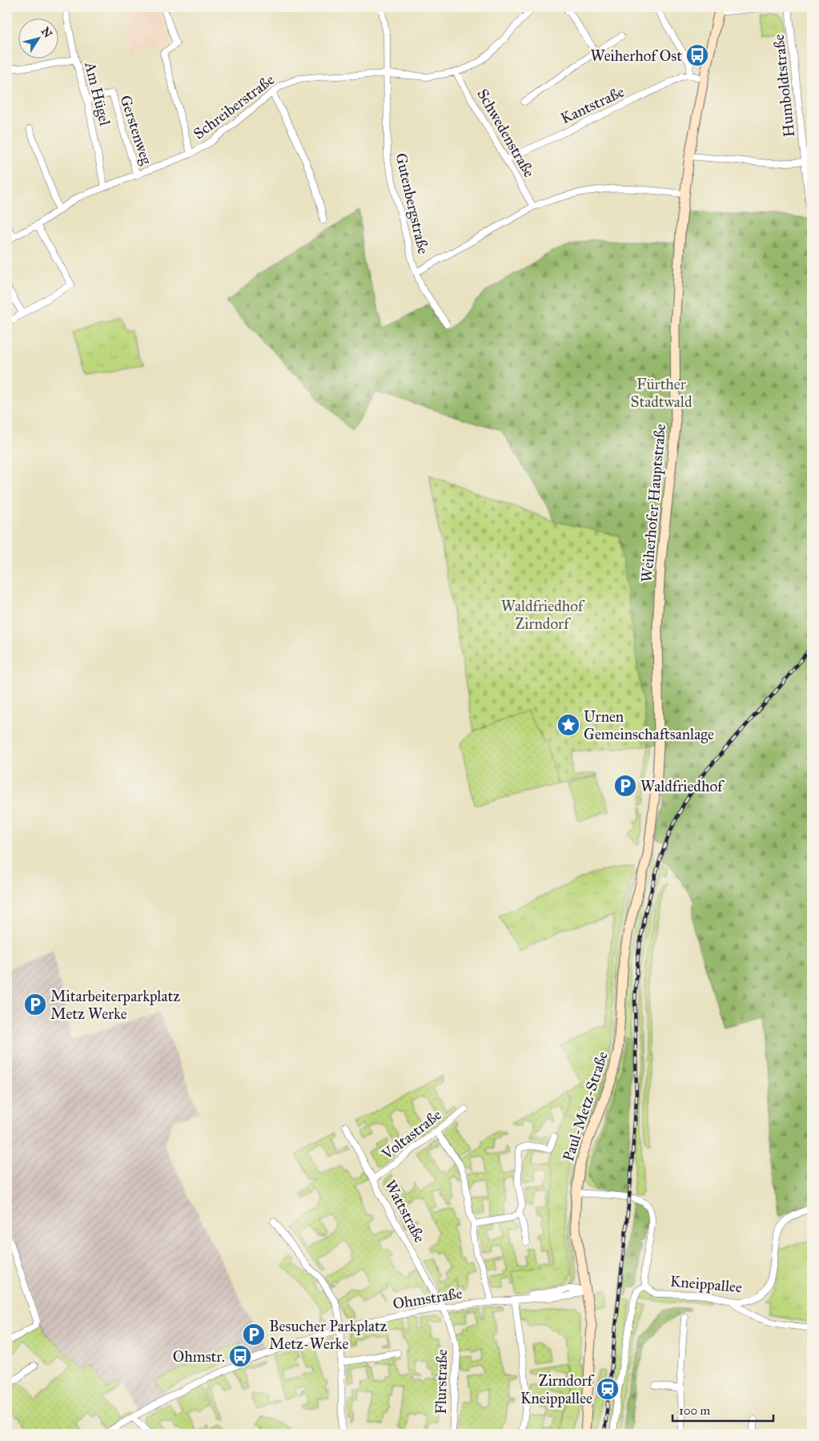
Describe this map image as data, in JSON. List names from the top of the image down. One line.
{"streets":{"street":["Humboldtstraße","Am Hügel","Kantstraße","Schreiberstraße","Gerstenweg","Schwedenstraße","Gutenbergstraße","Weiherhofer Hauptstraße","Paul-Metz-Straße","Voltastraße","Wattstraße","Kneippallee","Ohmstraße","Flurstraße"]},"crossings":[["Am Hügel","Schreiberstraße"],["Am Hügel","Gerstenweg"],["Kantstraße","Schwedenstraße"],["Schreiberstraße","Gerstenweg"],["Schreiberstraße","Schwedenstraße"],["Schreiberstraße","Gutenbergstraße"],["Weiherhofer Hauptstraße","Paul-Metz-Straße"],["Paul-Metz-Straße","Ohmstraße"],["Voltastraße","Wattstraße"],["Wattstraße","Ohmstraße"],["Wattstraße","Flurstraße"],["Ohmstraße","Flurstraße"]],"parks":["Fürther Stadtwald","Waldfriedhof Zirndorf"],"places":{"bus stop":["Weiherhof Ost","Ohmstr."],"place":["Urnen Gemeinschaftsanlage"],"parking":["Waldfriedhof","Mitarbeiterparkplatz Metz Werke","Besucher Parkplatz Metz-Werke"],"station":["Zirndorf Kneippallee"]},"scale_bar":"100 m","north":"top right"}
